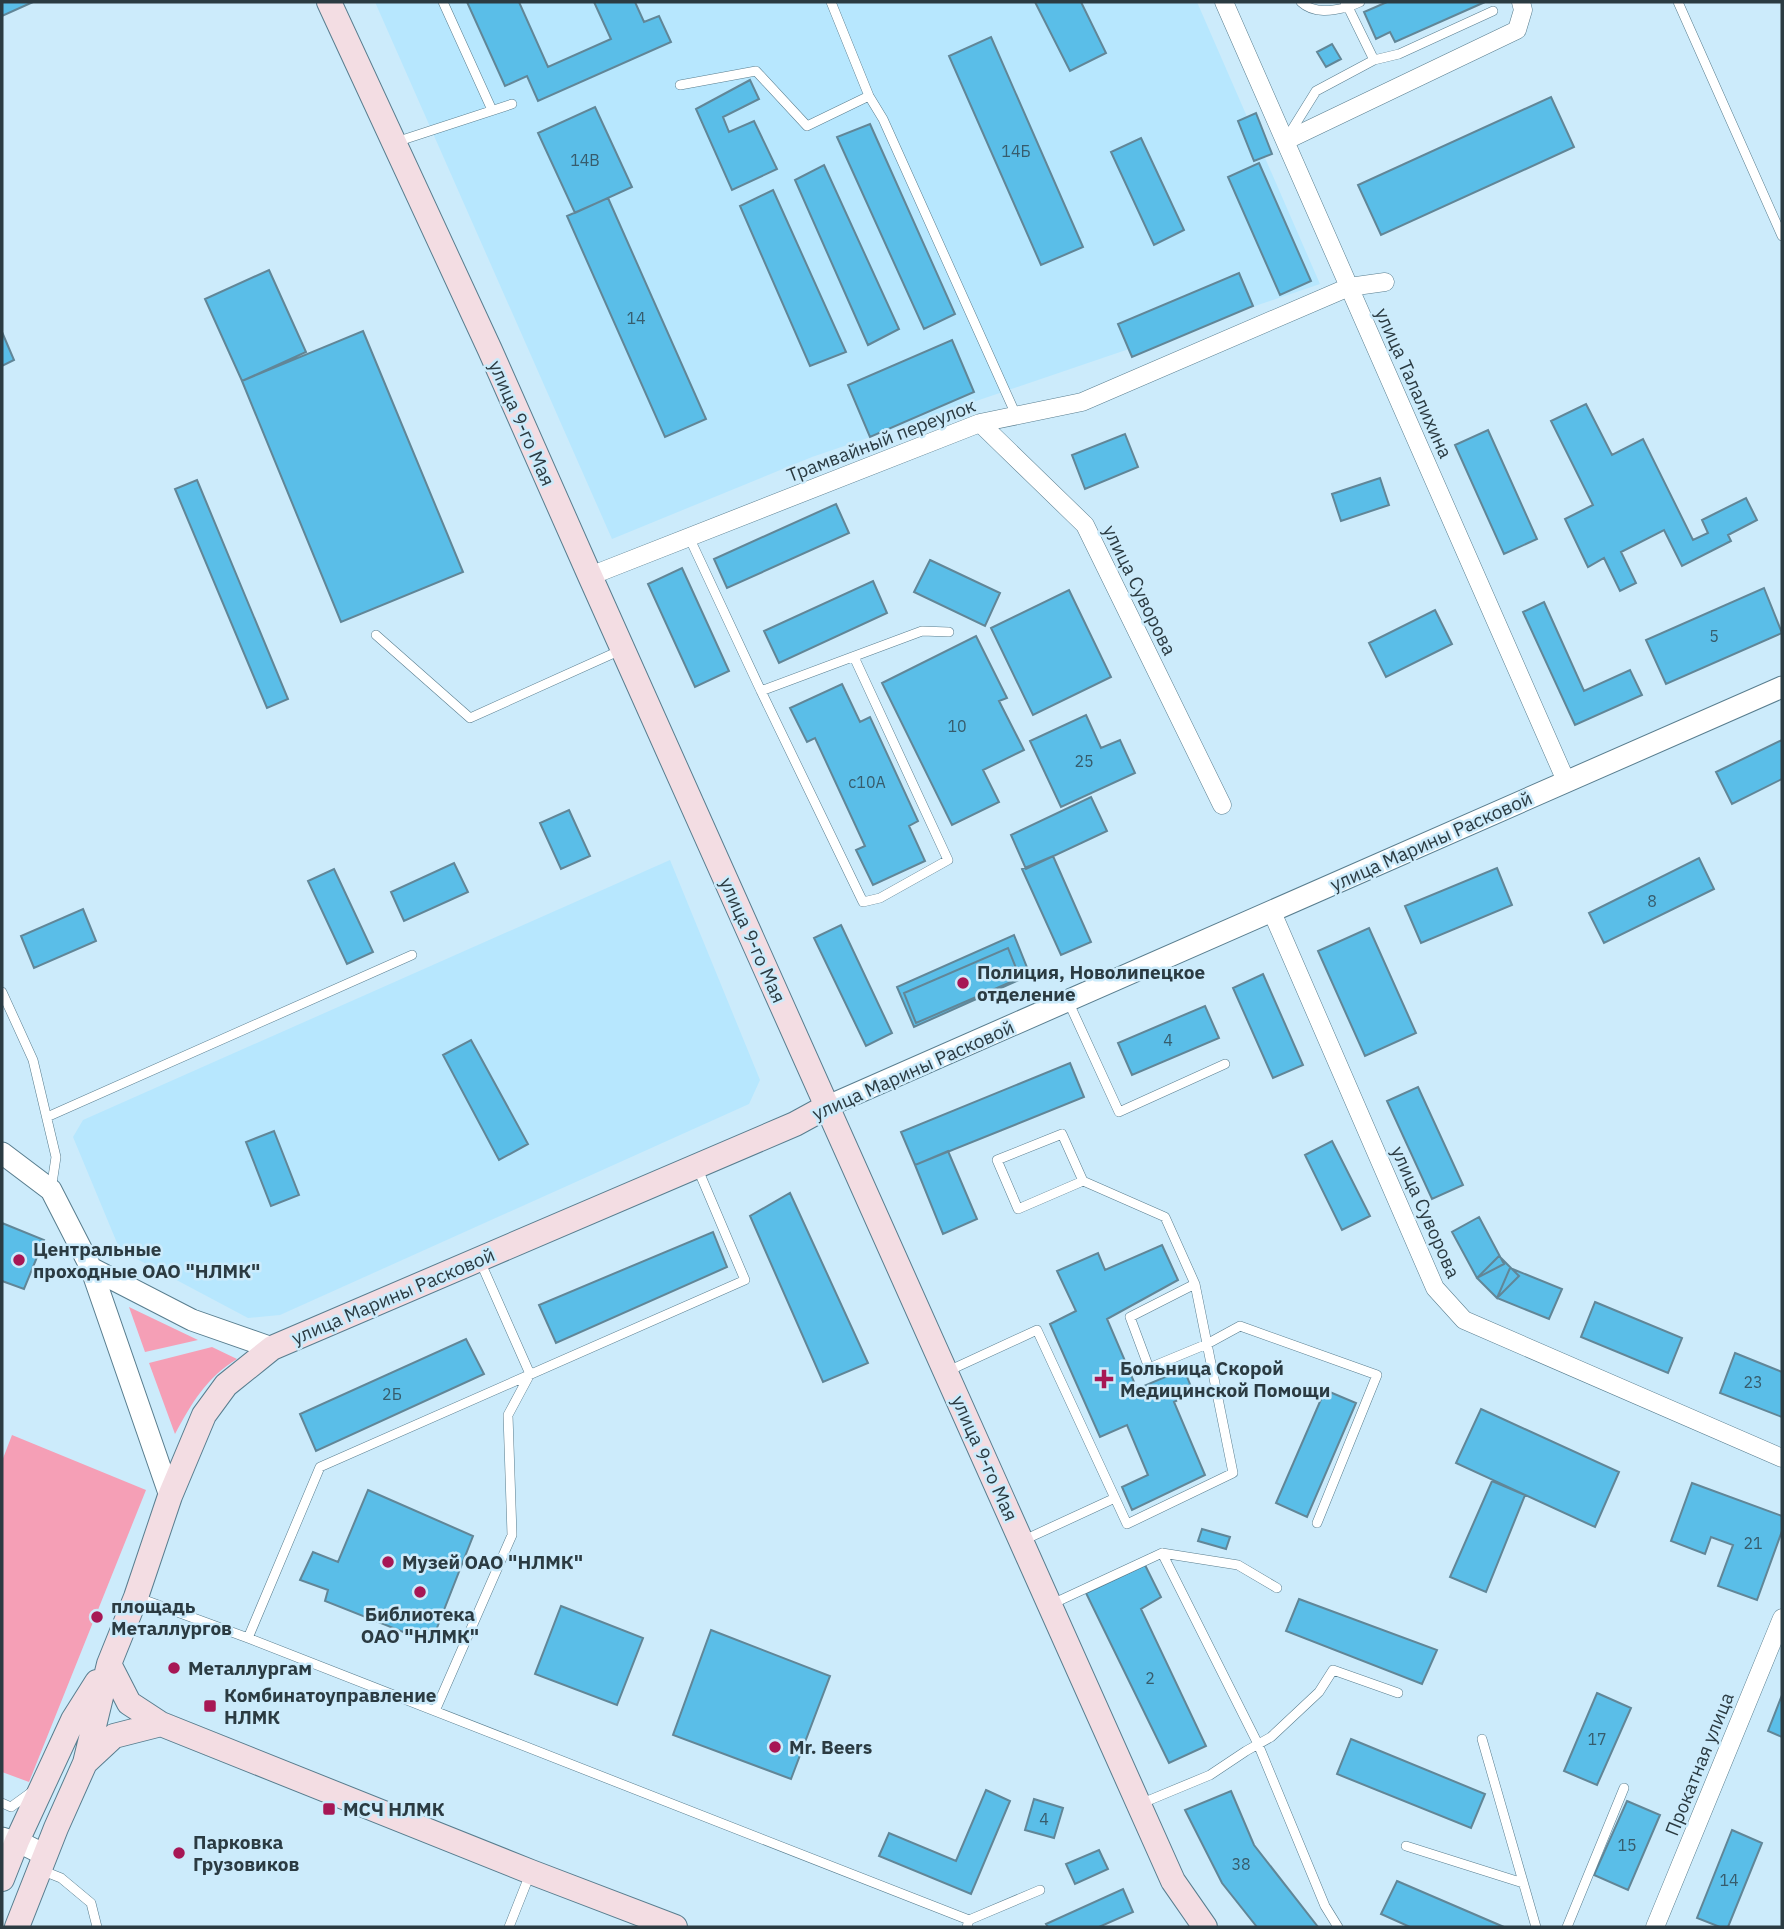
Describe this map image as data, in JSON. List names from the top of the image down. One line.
{"streets":{"main road":["улица 9-го Мая","улица Марины Расковой"],"street":["улица Талалихина","Трамвайный переулок","улица Суворова","Прокатная улица"]},"crossings":[["улица Талалихина","Трамвайный переулок"],["улица Талалихина","улица Марины Расковой"],["улица 9-го Мая","Трамвайный переулок"],["улица 9-го Мая","улица Марины Расковой"],["Трамвайный переулок","улица Суворова"],["улица Суворова","улица Марины Расковой"]],"places":{"other":["Полиция, Новолипецкое отделение","Центральные проходные ОАО \"НЛМК\"","Музей ОАО \"НЛМК\"","Библиотека ОАО \"НЛМК\"","площадь Металлургов","Металлургам","Mr. Beers","Парковка Грузовиков"],"health":["Больница Скорой Медицинской Помощи"],"transit":["Комбинатоуправление НЛМК","МСЧ НЛМК"]},"house_numbers":["14Б","14В","14","5","10","25","с10А","8","4","23","2Б","21","2","17","4","15","38","14"]}
